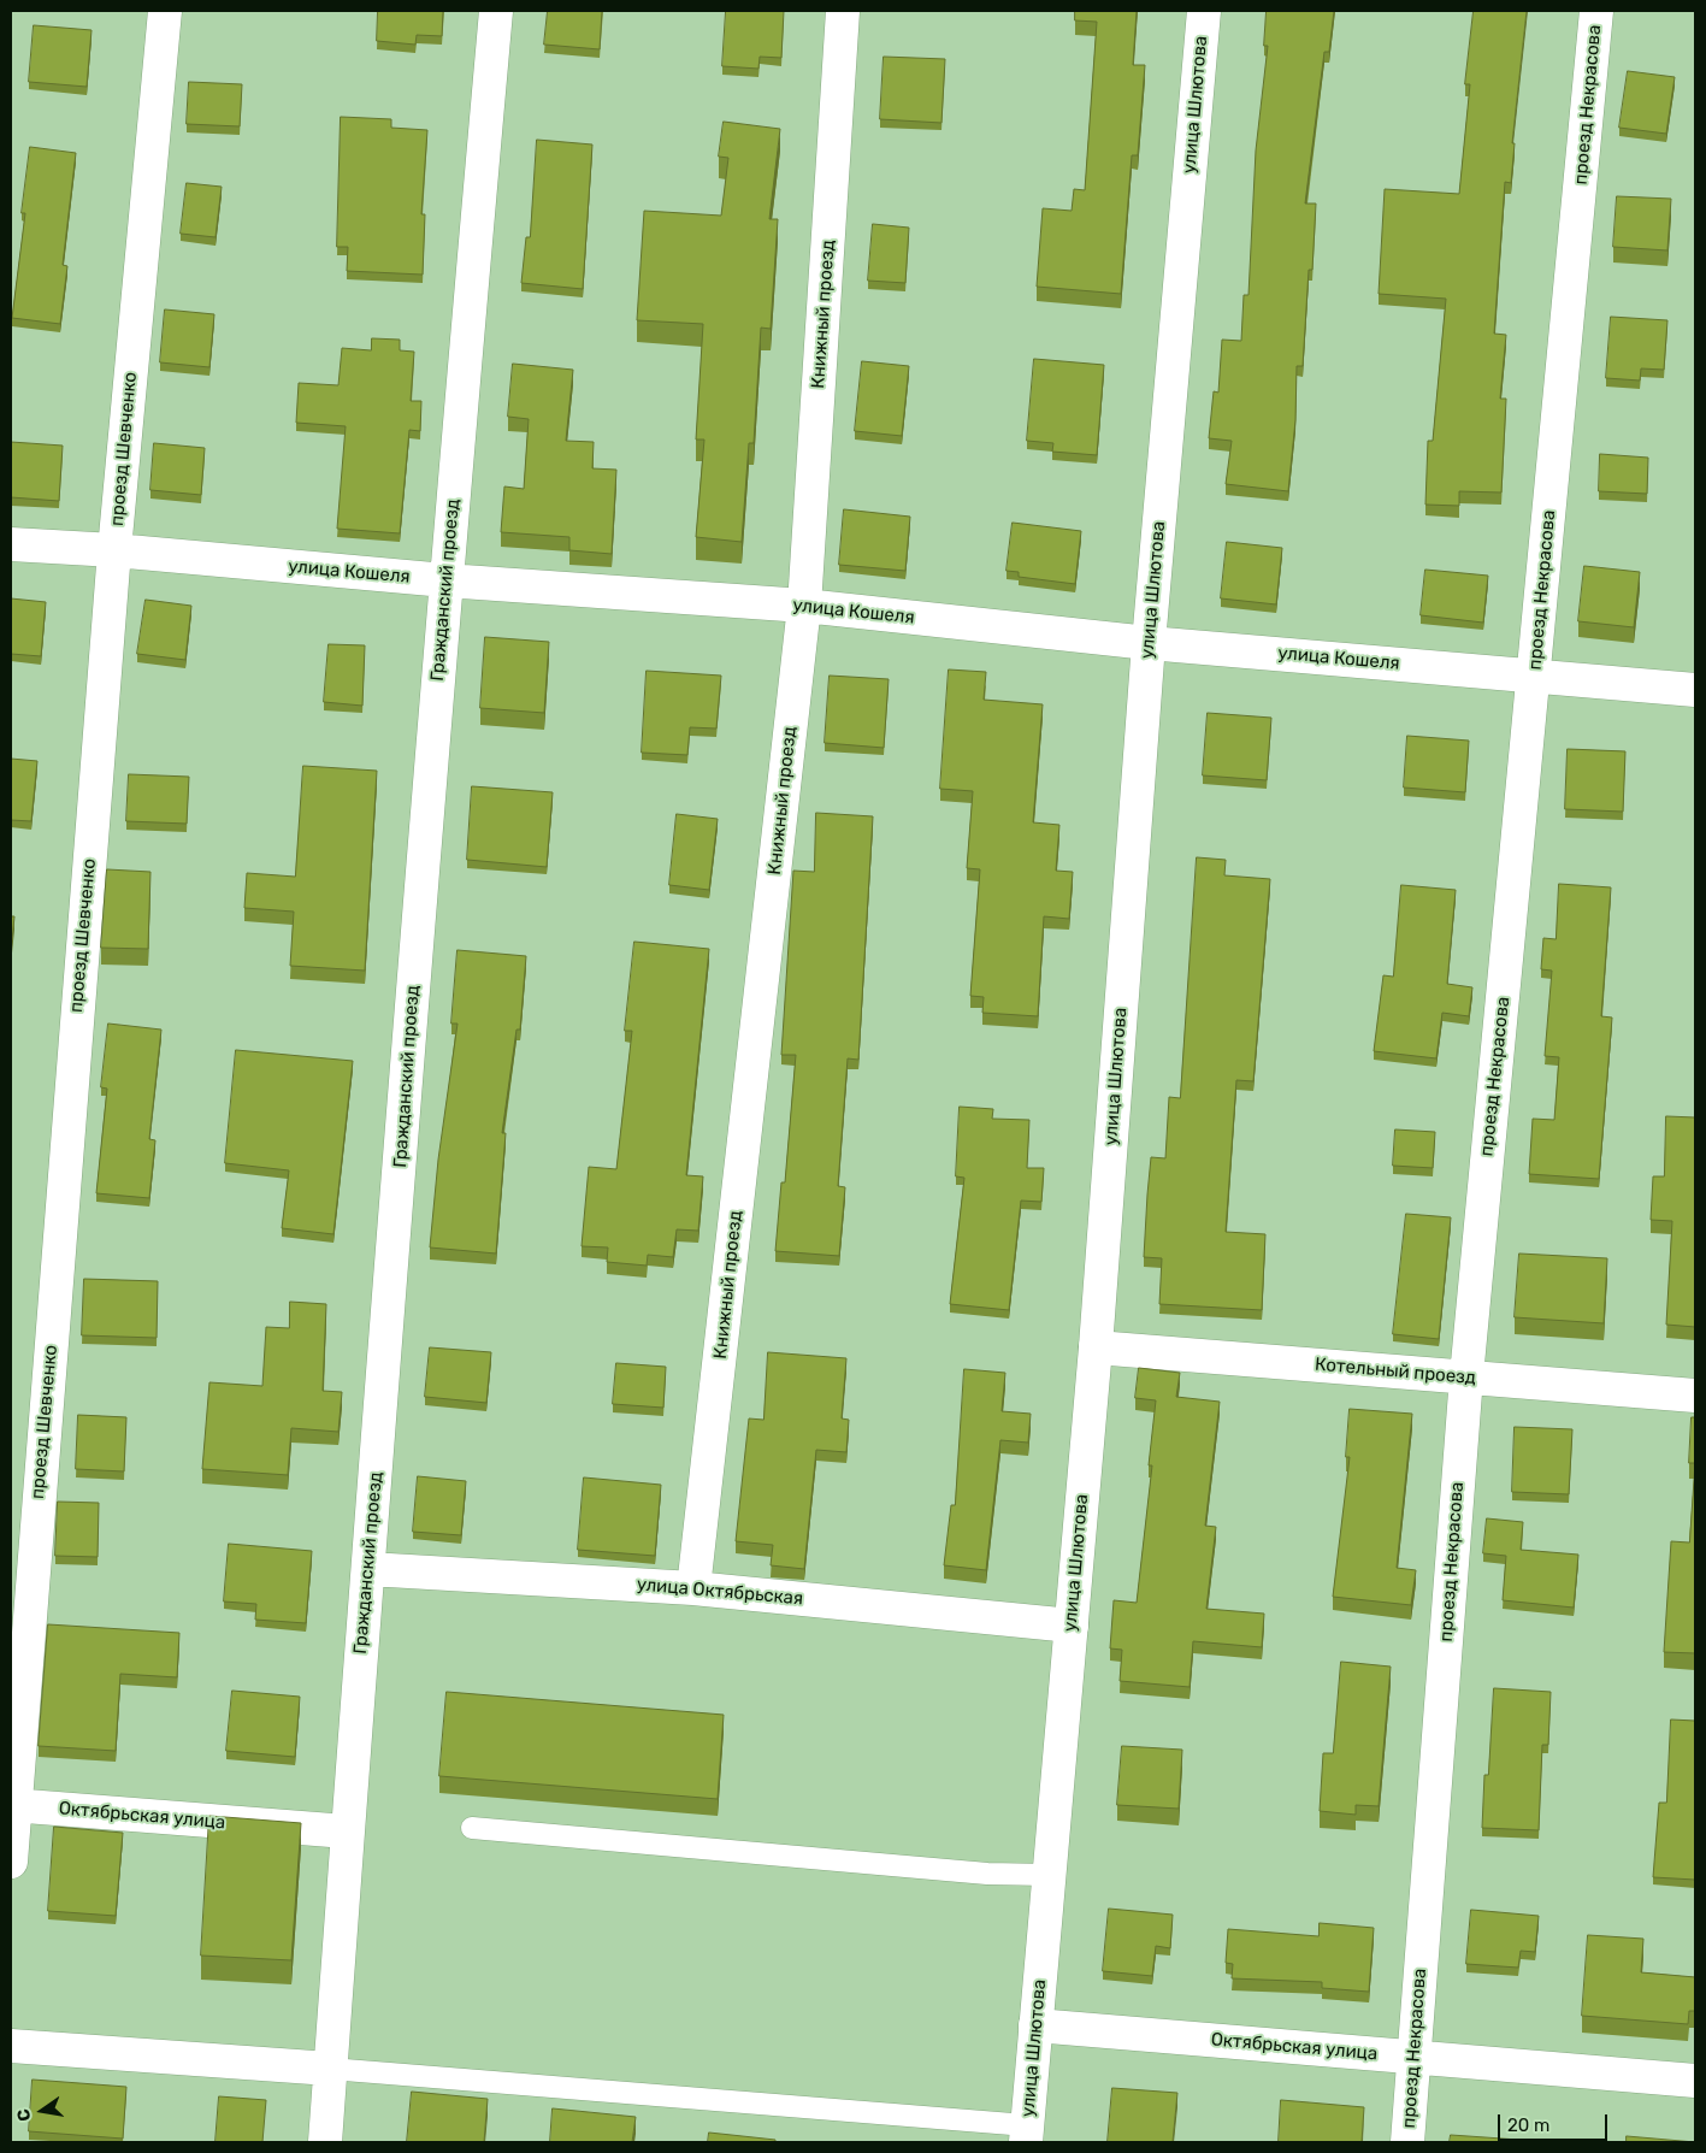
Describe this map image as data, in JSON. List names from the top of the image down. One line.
{"streets":{"street":["улица Шлютова","проезд Некрасова","Книжный проезд","проезд Шевченко","улица Кошеля","Гражданский проезд","Котельный проезд","улица Октябрьская","Октябрьская улица"]},"crossings":[["улица Шлютова","улица Кошеля"],["улица Шлютова","Котельный проезд"],["улица Шлютова","улица Октябрьская"],["улица Шлютова","Октябрьская улица"],["проезд Некрасова","улица Кошеля"],["проезд Некрасова","Котельный проезд"],["проезд Некрасова","Октябрьская улица"],["Книжный проезд","улица Кошеля"],["Книжный проезд","улица Октябрьская"],["проезд Шевченко","улица Кошеля"],["проезд Шевченко","Октябрьская улица"],["улица Кошеля","Гражданский проезд"],["Гражданский проезд","улица Октябрьская"],["Гражданский проезд","Октябрьская улица"]],"scale_bar":"20 m","north":"left"}
